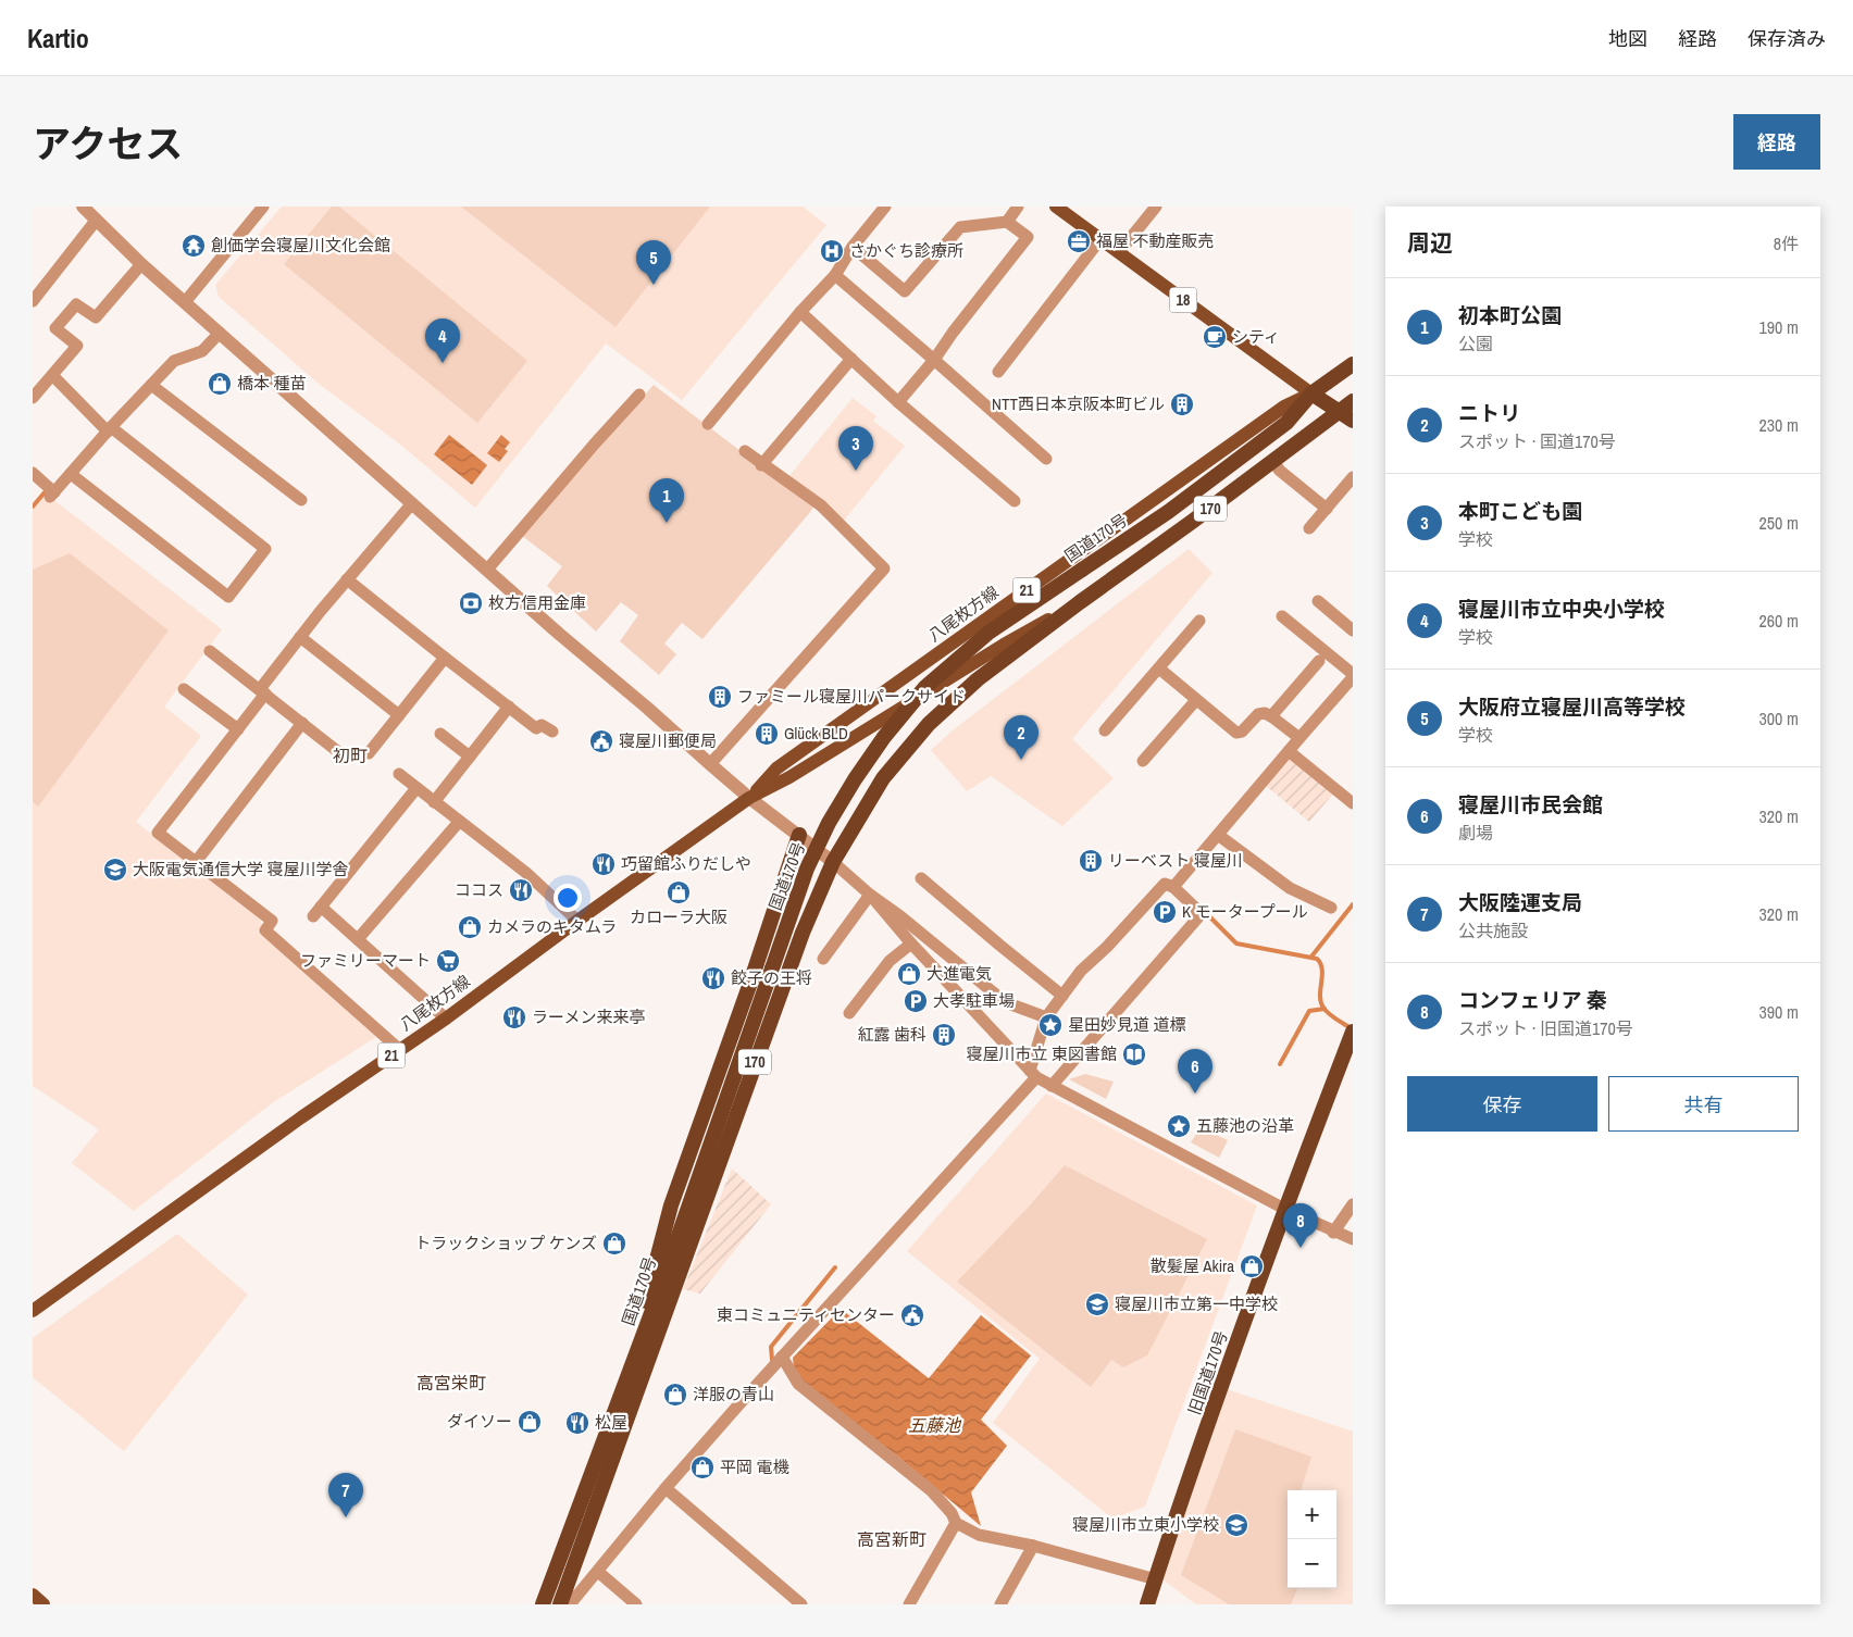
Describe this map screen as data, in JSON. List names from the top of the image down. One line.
{"streets":{"highway":["170","国道170号","旧国道170号"],"main road":["18","21","八尾枚方線"]},"crossings":[["18","国道170号"],["18","八尾枚方線"],["国道170号","八尾枚方線"]],"districts":["初町","高宮栄町","高宮新町"],"water":["五藤池"],"places":{"office":["福屋 不動産販売"],"temple":["創価学会寝屋川文化会館"],"hospital":["さかぐち診療所"],"cafe":["シティ"],"shop":["橋本 種苗","カローラ大阪","カメラのキタムラ","大進電気","トラックショップ ケンズ","散髪屋 Akira","洋服の青山","ダイソー","平岡 電機"],"building":["NTT西日本京阪本町ビル","ファミール寝屋川パークサイド","Glück BLD","リーベスト 寝屋川","紅露 歯科"],"bank":["枚方信用金庫"],"public building":["寝屋川郵便局","東コミュニティセンター"],"restaurant":["巧留館ふりだしや","ココス","餃子の王将","ラーメン来来亭","松屋"],"school or university":["大阪電気通信大学 寝屋川学舎","寝屋川市立第一中学校","寝屋川市立東小学校"],"parking":["K モータープール","大孝駐車場"],"supermarket":["ファミリーマート"],"place":["星田妙見道 道標","五藤池の沿革"],"library":["寝屋川市立 東図書館"]},"page":{"header":"Kartio","nav":["地図","経路","保存済み"],"title":"アクセス","buttons":["経路",["保存","共有"]],"heading":["周辺","8件"],"pins":["5","4","3","1","2","6","8","7"],"list":[{"mark":"1","name":"初本町公園","note":"公園","value":"190 m"},{"mark":"2","name":"ニトリ","note":"スポット · 国道170号","value":"230 m"},{"mark":"3","name":"本町こども園","note":"学校","value":"250 m"},{"mark":"4","name":"寝屋川市立中央小学校","note":"学校","value":"260 m"},{"mark":"5","name":"大阪府立寝屋川高等学校","note":"学校","value":"300 m"},{"mark":"6","name":"寝屋川市民会館","note":"劇場","value":"320 m"},{"mark":"7","name":"大阪陸運支局","note":"公共施設","value":"320 m"},{"mark":"8","name":"コンフェリア 秦","note":"スポット · 旧国道170号","value":"390 m"}],"map_buttons":["+","−"]}}
